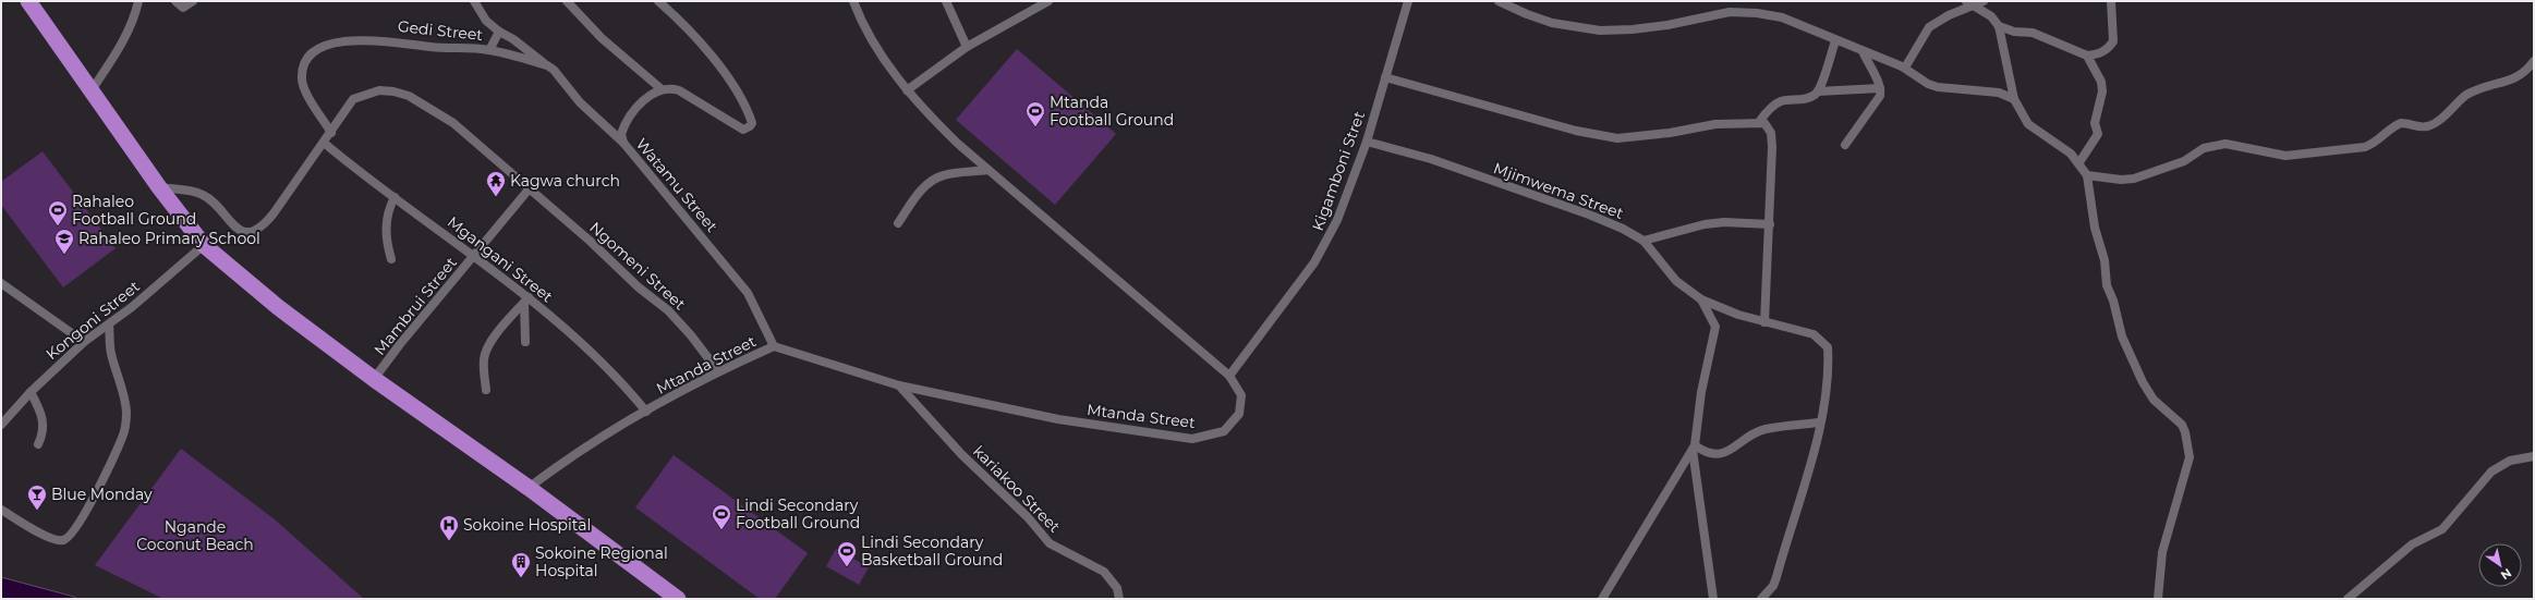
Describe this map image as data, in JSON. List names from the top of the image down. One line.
{"streets":{"street":["Gedi Street","Kigamboni Stret","Watamu Street","Mjimwema Street","Mgangani Street","Ngomeni Street","Mambrui Street","Kongoni Street","Mtanda Street","kariakoo Street"]},"crossings":[["Gedi Street","Ngomeni Street"],["Kigamboni Stret","Mjimwema Street"],["Kigamboni Stret","Mtanda Street"],["Watamu Street","Mtanda Street"],["Mgangani Street","Ngomeni Street"],["Mgangani Street","Mambrui Street"],["Mgangani Street","Mtanda Street"],["Ngomeni Street","Mambrui Street"],["Ngomeni Street","Mtanda Street"],["Mtanda Street","kariakoo Street"]],"parks":["Ngande Coconut Beach"],"places":{"sports":["Mtanda Football Ground","Rahaleo Football Ground","Lindi Secondary Football Ground","Lindi Secondary Basketball Ground"],"temple":["Kagwa church"],"school or university":["Rahaleo Primary School"],"bar":["Blue Monday"],"hospital":["Sokoine Hospital"],"building":["Sokoine Regional Hospital"]},"north":"bottom right"}
